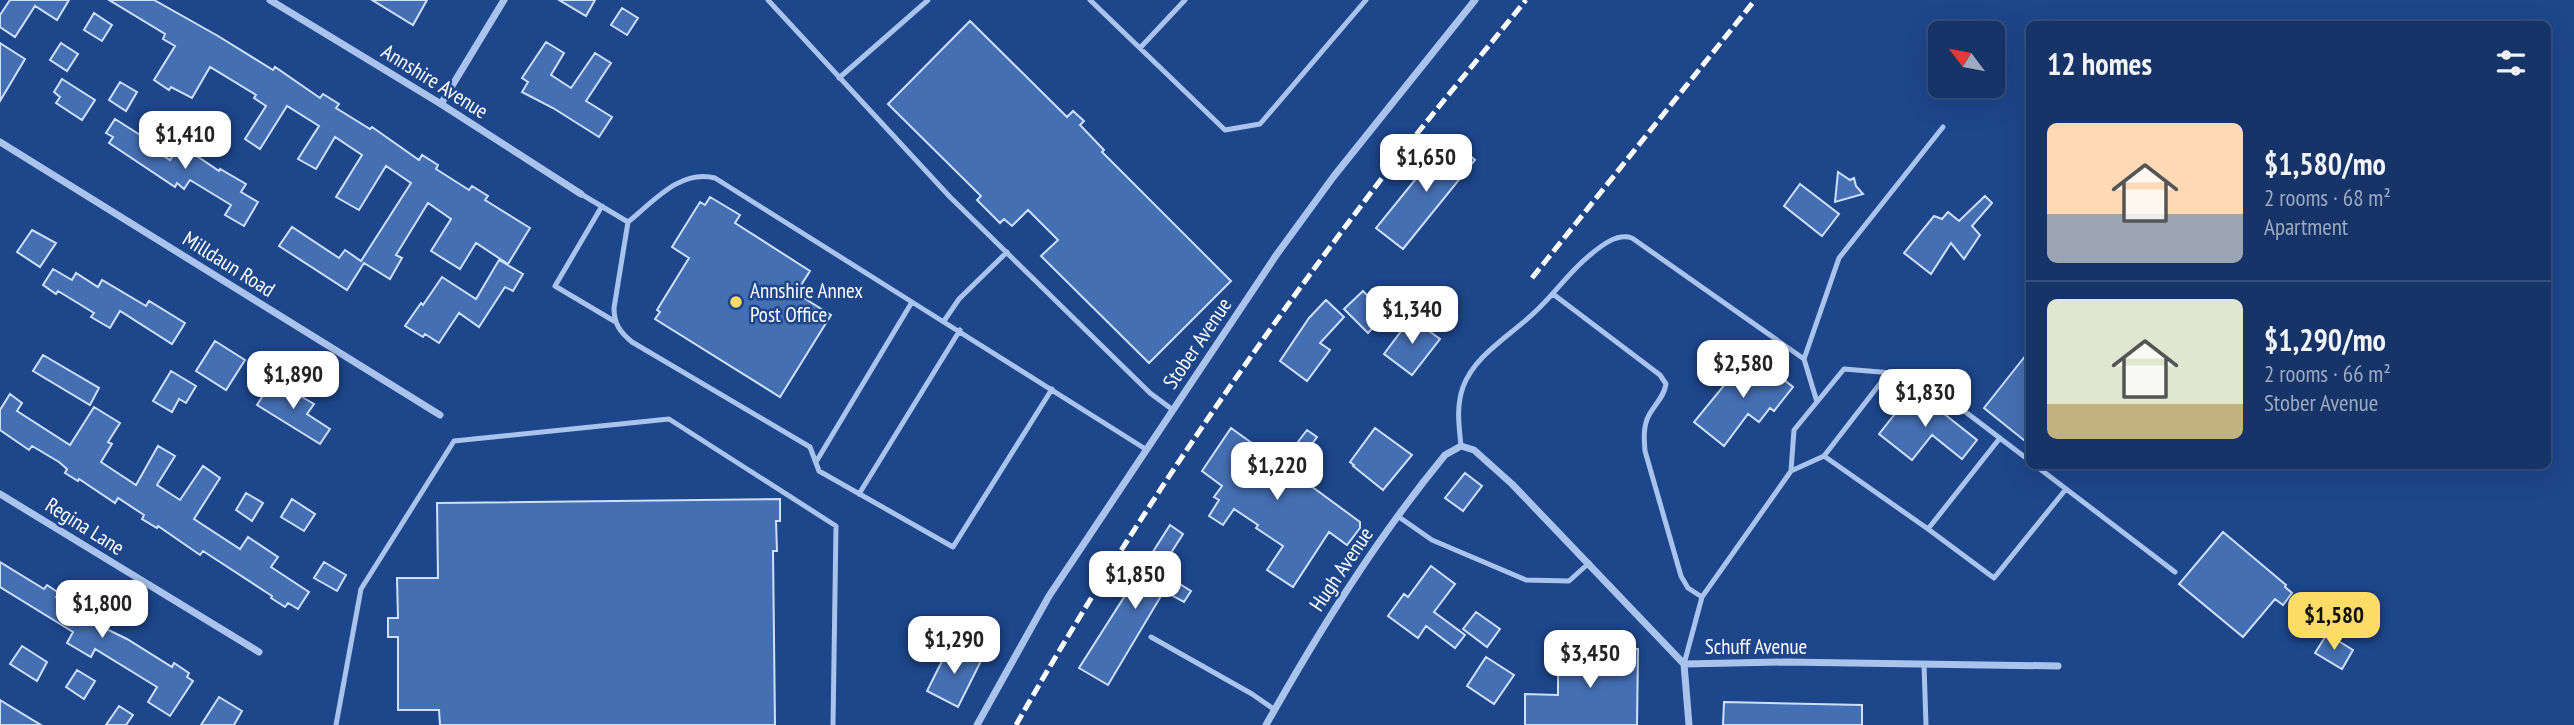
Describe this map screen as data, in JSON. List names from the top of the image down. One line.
{"streets":{"street":["Annshire Avenue","Milldaun Road","Stober Avenue","Regina Lane","Hugh Avenue","Schuff Avenue"]},"crossings":[["Hugh Avenue","Schuff Avenue"]],"places":["Annshire Annex Post Office"],"north":"top left","page":{"heading":"12 homes","list":[{"name":"$1,580/mo","note":"2 rooms · 68 m² · Apartment"},{"name":"$1,290/mo","note":"2 rooms · 66 m² · Stober Avenue"}],"price":["$1,410","$1,650","$1,340","$2,580","$1,890","$1,830","$1,220","$1,850","$1,800","$1,580","$1,290","$3,450"]}}
